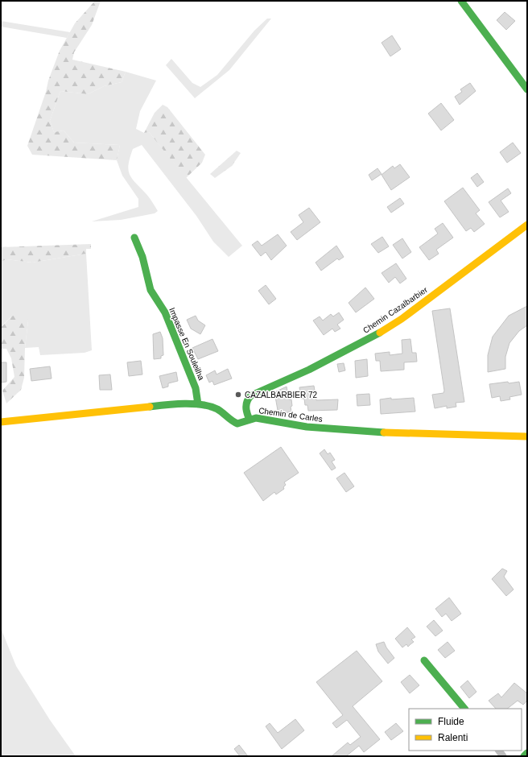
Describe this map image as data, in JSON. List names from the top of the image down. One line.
{"streets":{"street":["Chemin Cazalbarbier","Impasse En Souleilha","Chemin de Carles"]},"crossings":[["Chemin Cazalbarbier","Chemin de Carles"],["Impasse En Souleilha","Chemin de Carles"]],"places":["CAZALBARBIER 72"],"legend":["Fluide","Ralenti"]}
